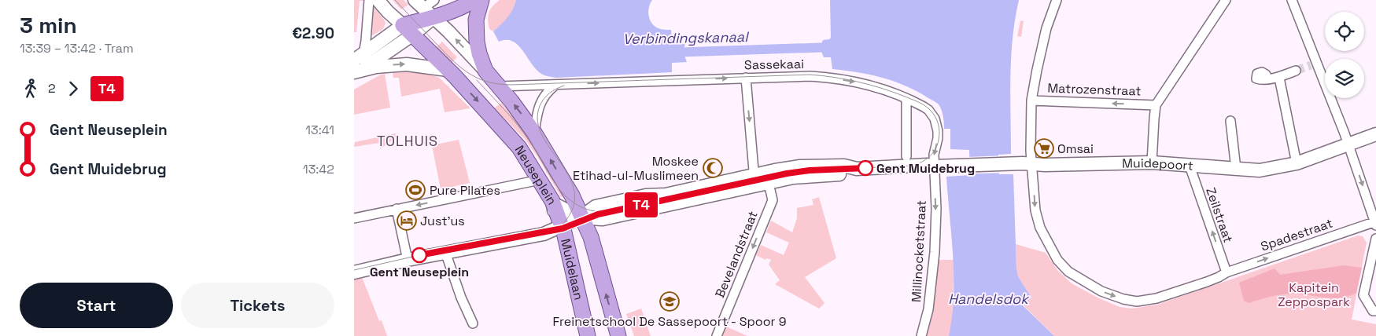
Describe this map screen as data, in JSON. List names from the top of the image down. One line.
{"streets":{"main road":["Neuseplein","Muidelaan"],"street":["Sassekaai","Matrozenstraat","Muidepoort","Zeilstraat","Spadestraat","Millinocketstraat","Bevelandstraat"]},"crossings":[["Sassekaai","Muidepoort"],["Sassekaai","Neuseplein"],["Sassekaai","Millinocketstraat"],["Sassekaai","Bevelandstraat"],["Matrozenstraat","Spadestraat"],["Muidepoort","Neuseplein"],["Muidepoort","Zeilstraat"],["Muidepoort","Spadestraat"],["Muidepoort","Millinocketstraat"],["Muidepoort","Bevelandstraat"],["Muidepoort","Muidelaan"],["Neuseplein","Muidelaan"],["Zeilstraat","Spadestraat"]],"one_way":["Sassekaai","Matrozenstraat","Zeilstraat","Millinocketstraat","Bevelandstraat"],"districts":["TOLHUIS"],"water":["Verbindingskanaal","Handelsdok"],"parks":["Kapitein Zeppospark"],"places":{"supermarket":["Omsai"],"mosque":["Moskee Etihad-ul-Muslimeen"],"other":["Gent Muidebrug","Gent Neuseplein"],"sports":["Pure Pilates"],"hotel":["Just'us"],"school or university":["Freinetschool De Sassepoort - Spoor 9"]},"lines":["tram line T4"],"page":{"heading":["3 min","13:39 – 13:42 · Tram","€2.90"],"on_map":"T4","legs":["2","T4"],"list":[{"name":"Gent Neuseplein","value":"13:41"},{"name":"Gent Muidebrug","value":"13:42"}],"buttons":["Start","Tickets"]}}
